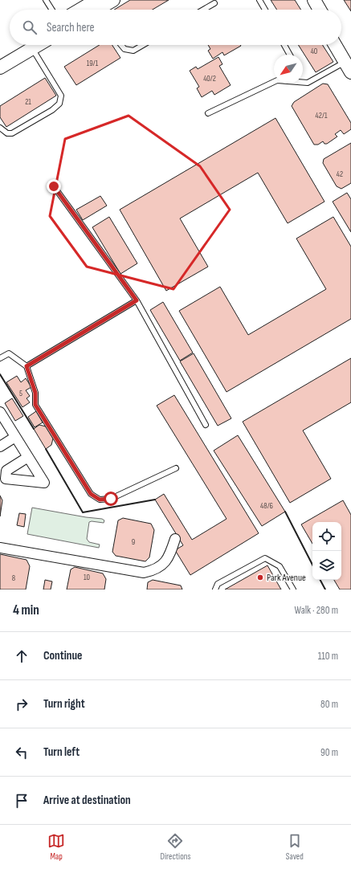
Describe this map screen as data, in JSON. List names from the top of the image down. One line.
{"places":["Park Avenue"],"house_numbers":["40","19/1","40/2","21","42/1","42","5","48/6","9","10","8"],"north":"bottom left","page":{"search":"Search here","heading":["4 min","Walk · 280 m"],"list":[["Continue","110 m"],["Turn right","80 m"],["Turn left","90 m"],"Arrive at destination"],"nav":["Map","Directions","Saved"]}}
